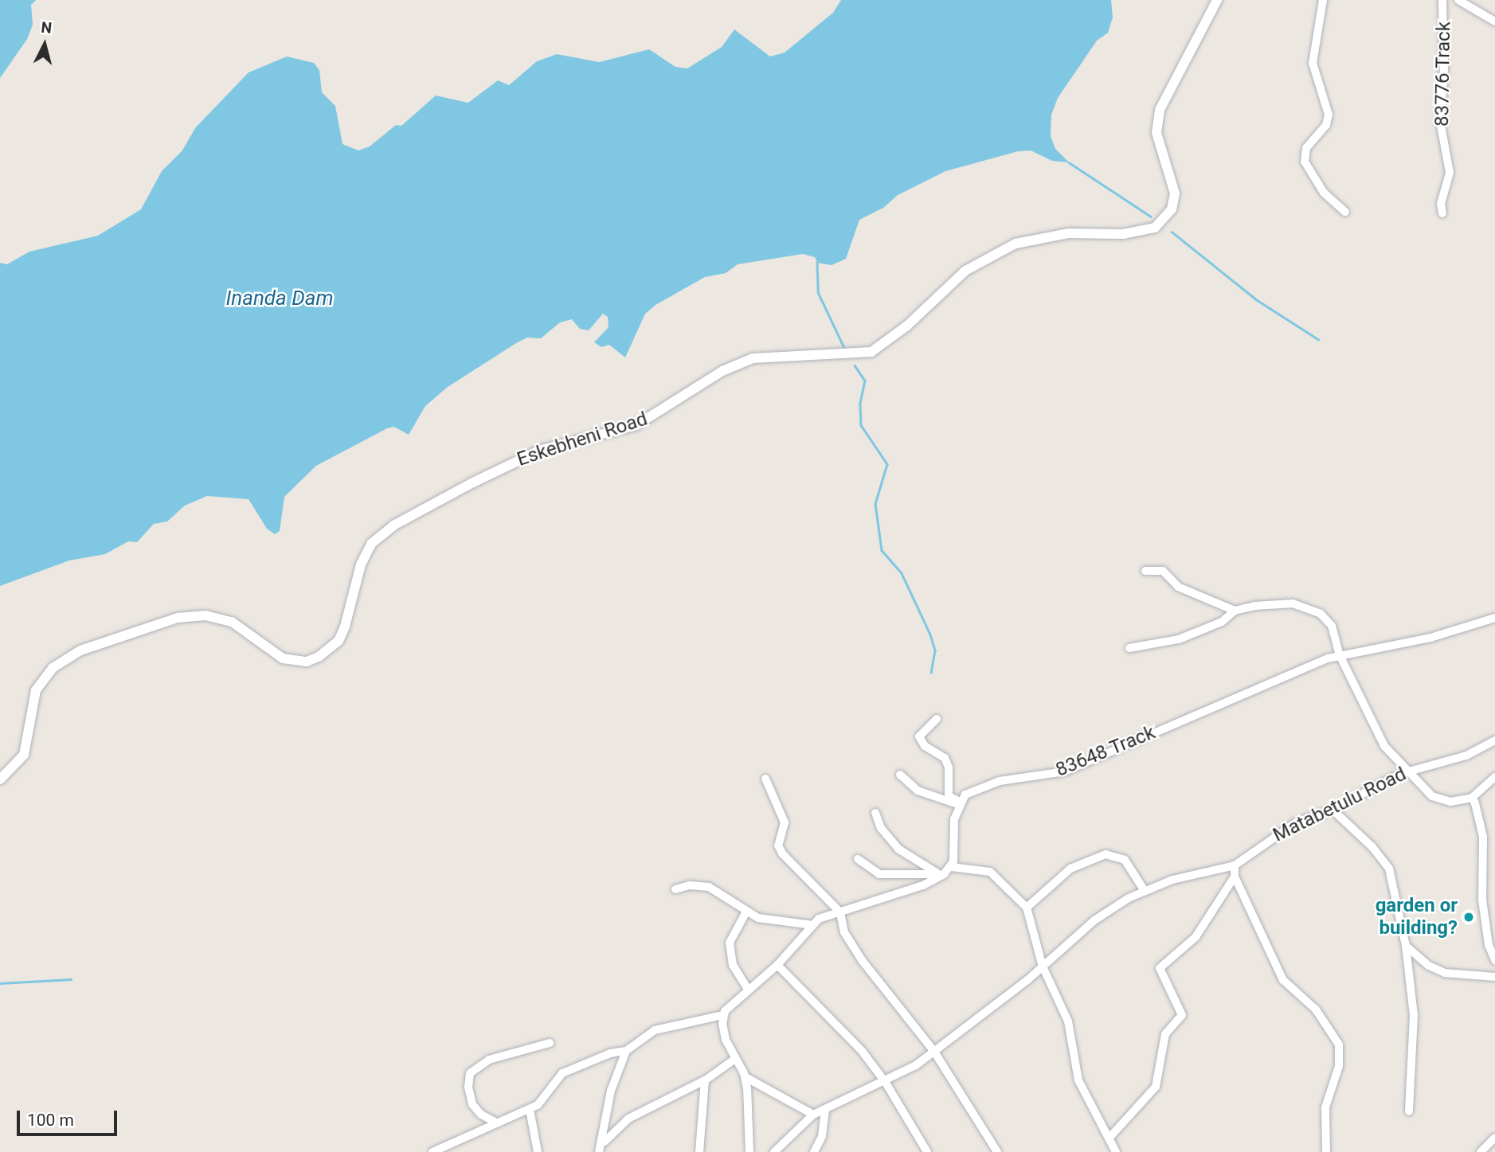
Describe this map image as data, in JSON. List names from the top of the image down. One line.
{"streets":{"street":["83776 Track","Eskebheni Road","83648 Track","Matabetulu Road"]},"water":["Inanda Dam"],"places":["garden or building?"],"scale_bar":"100 m","north":"top"}
